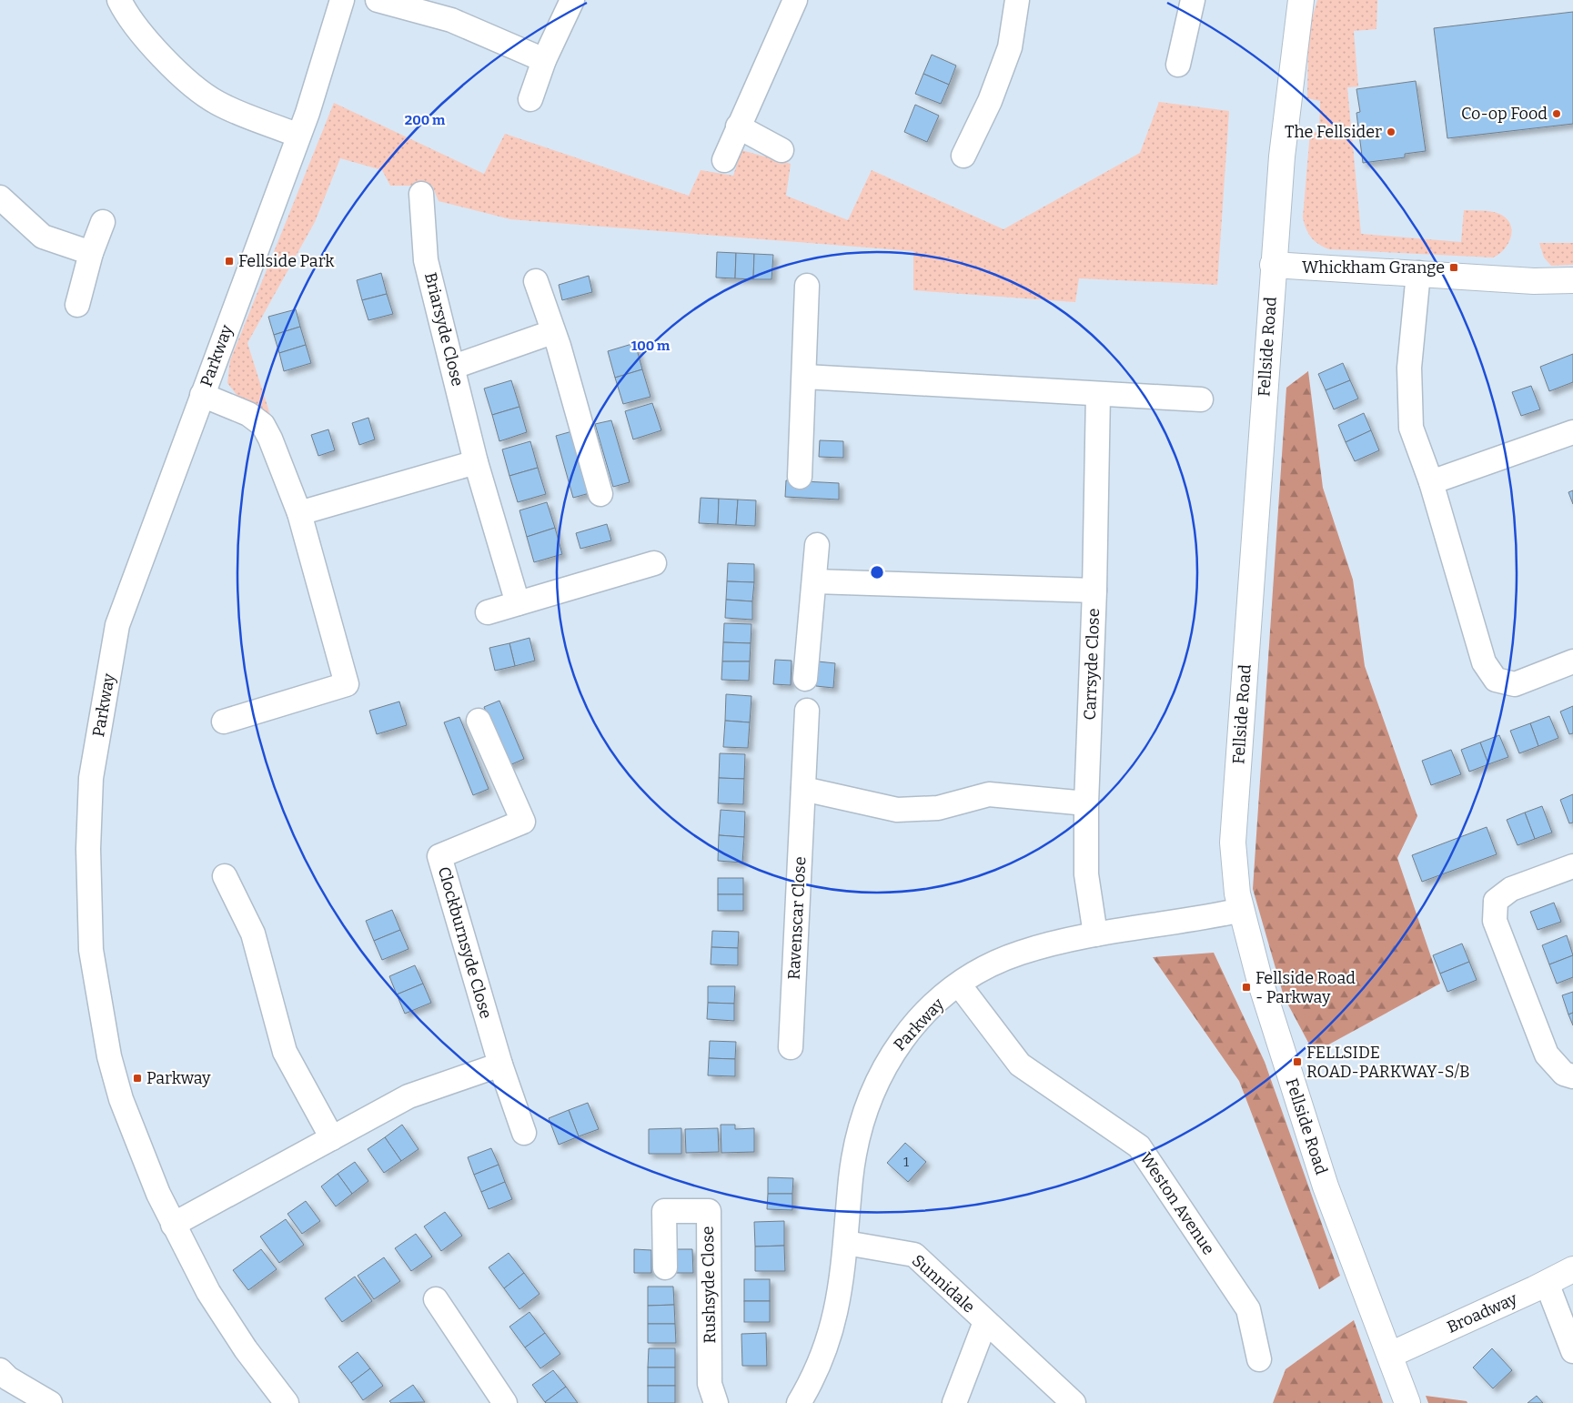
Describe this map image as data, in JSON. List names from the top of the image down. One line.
{"streets":{"street":["Briarsyde Close","Fellside Road","Parkway","Carrsyde Close","Ravenscar Close","Clockburnsyde Close","Weston Avenue","Sunnidale","Rushsyde Close","Broadway"]},"crossings":[["Fellside Road","Parkway"],["Fellside Road","Broadway"],["Parkway","Carrsyde Close"],["Parkway","Weston Avenue"],["Parkway","Sunnidale"]],"places":{"other":["Co-op Food","The Fellsider"],"transit":["Fellside Park","Whickham Grange","Fellside Road - Parkway","FELLSIDE ROAD-PARKWAY-S/B","Parkway"]},"house_numbers":["1"],"rings":["200 m","100 m"]}
